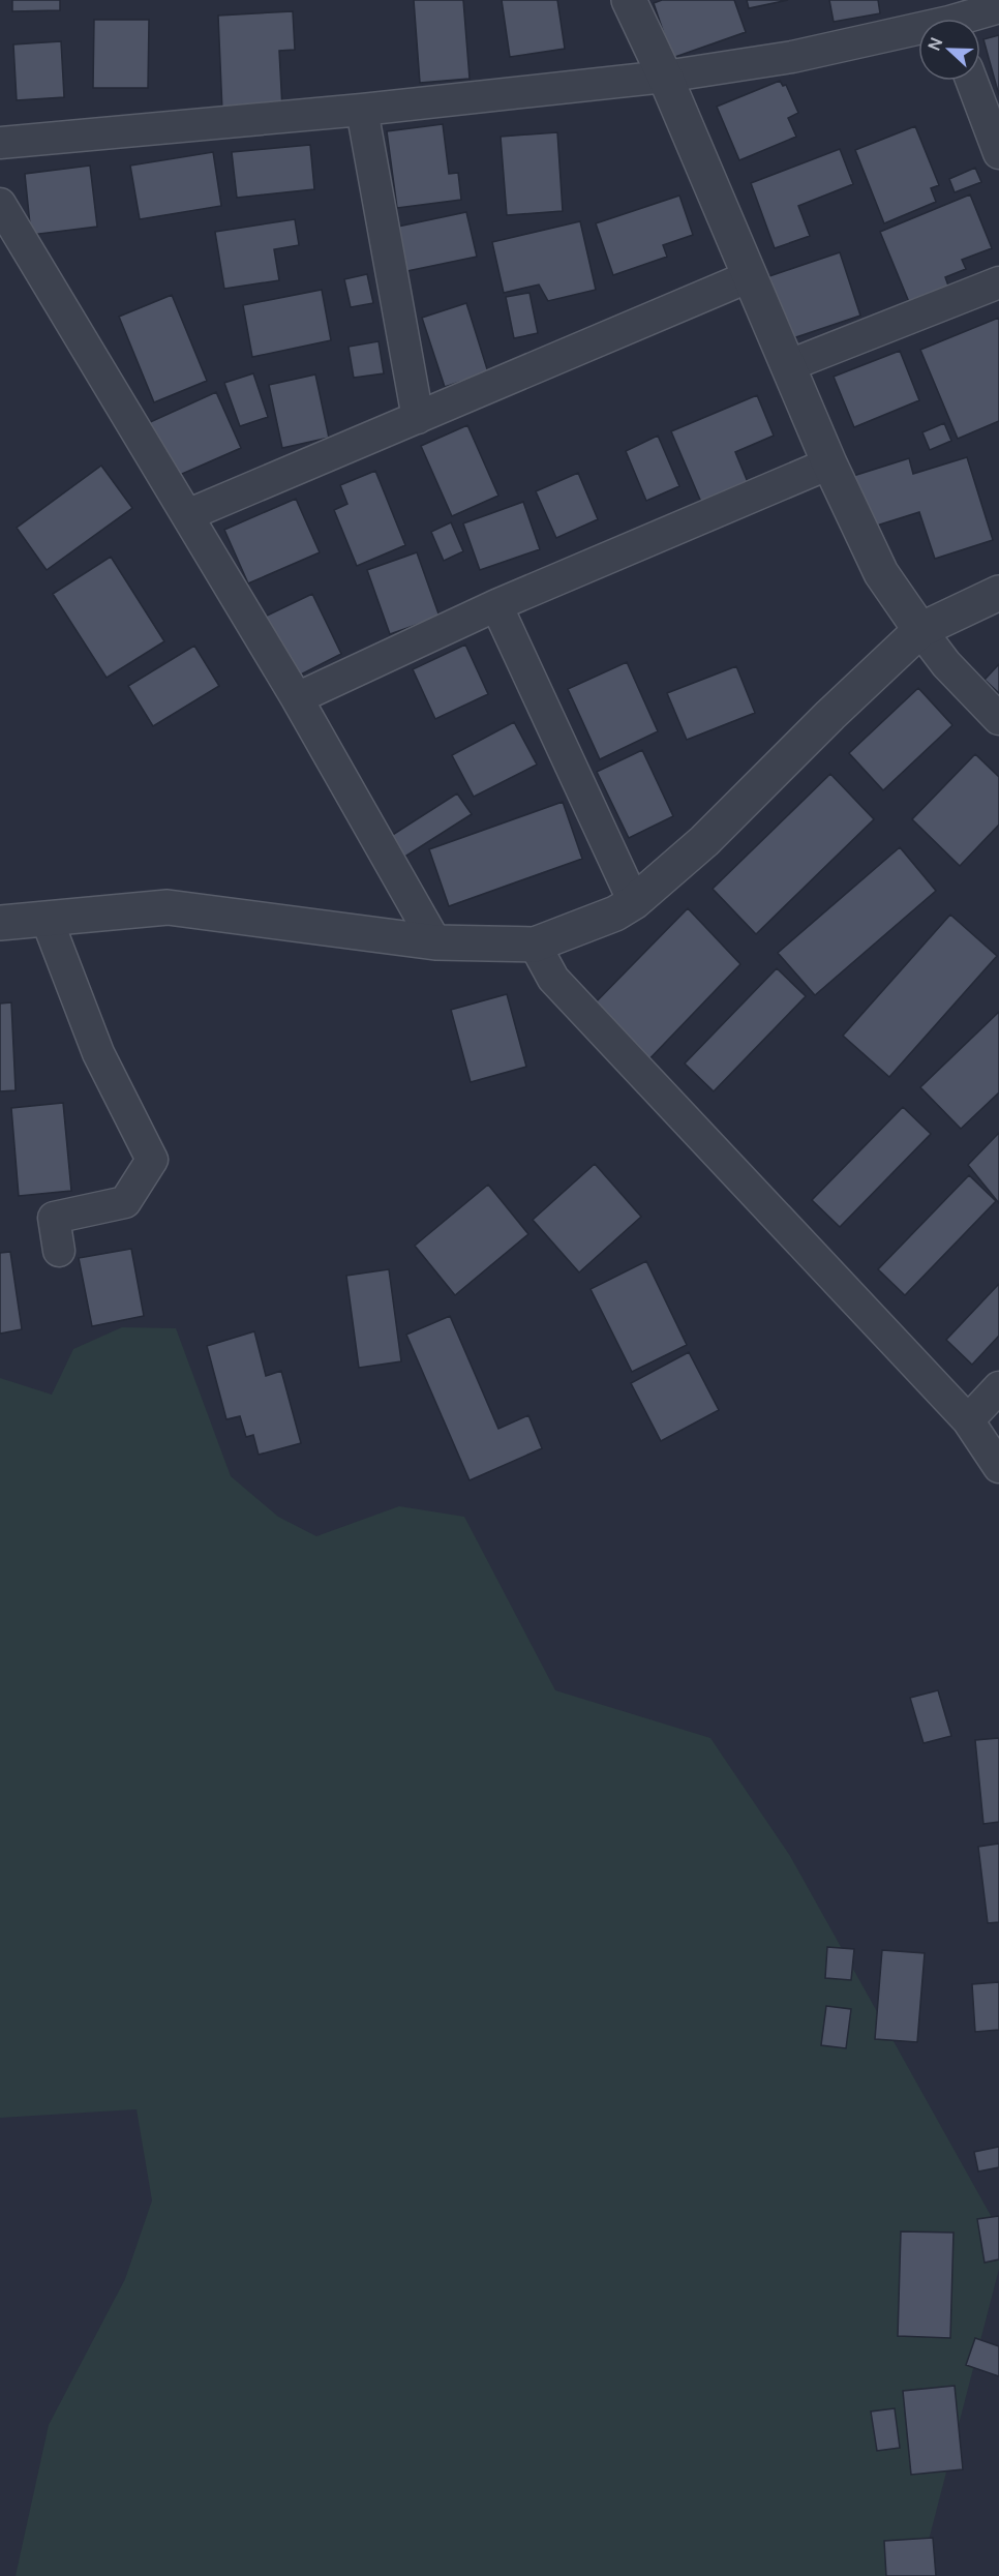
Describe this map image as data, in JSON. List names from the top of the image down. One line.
{"north":"left"}
